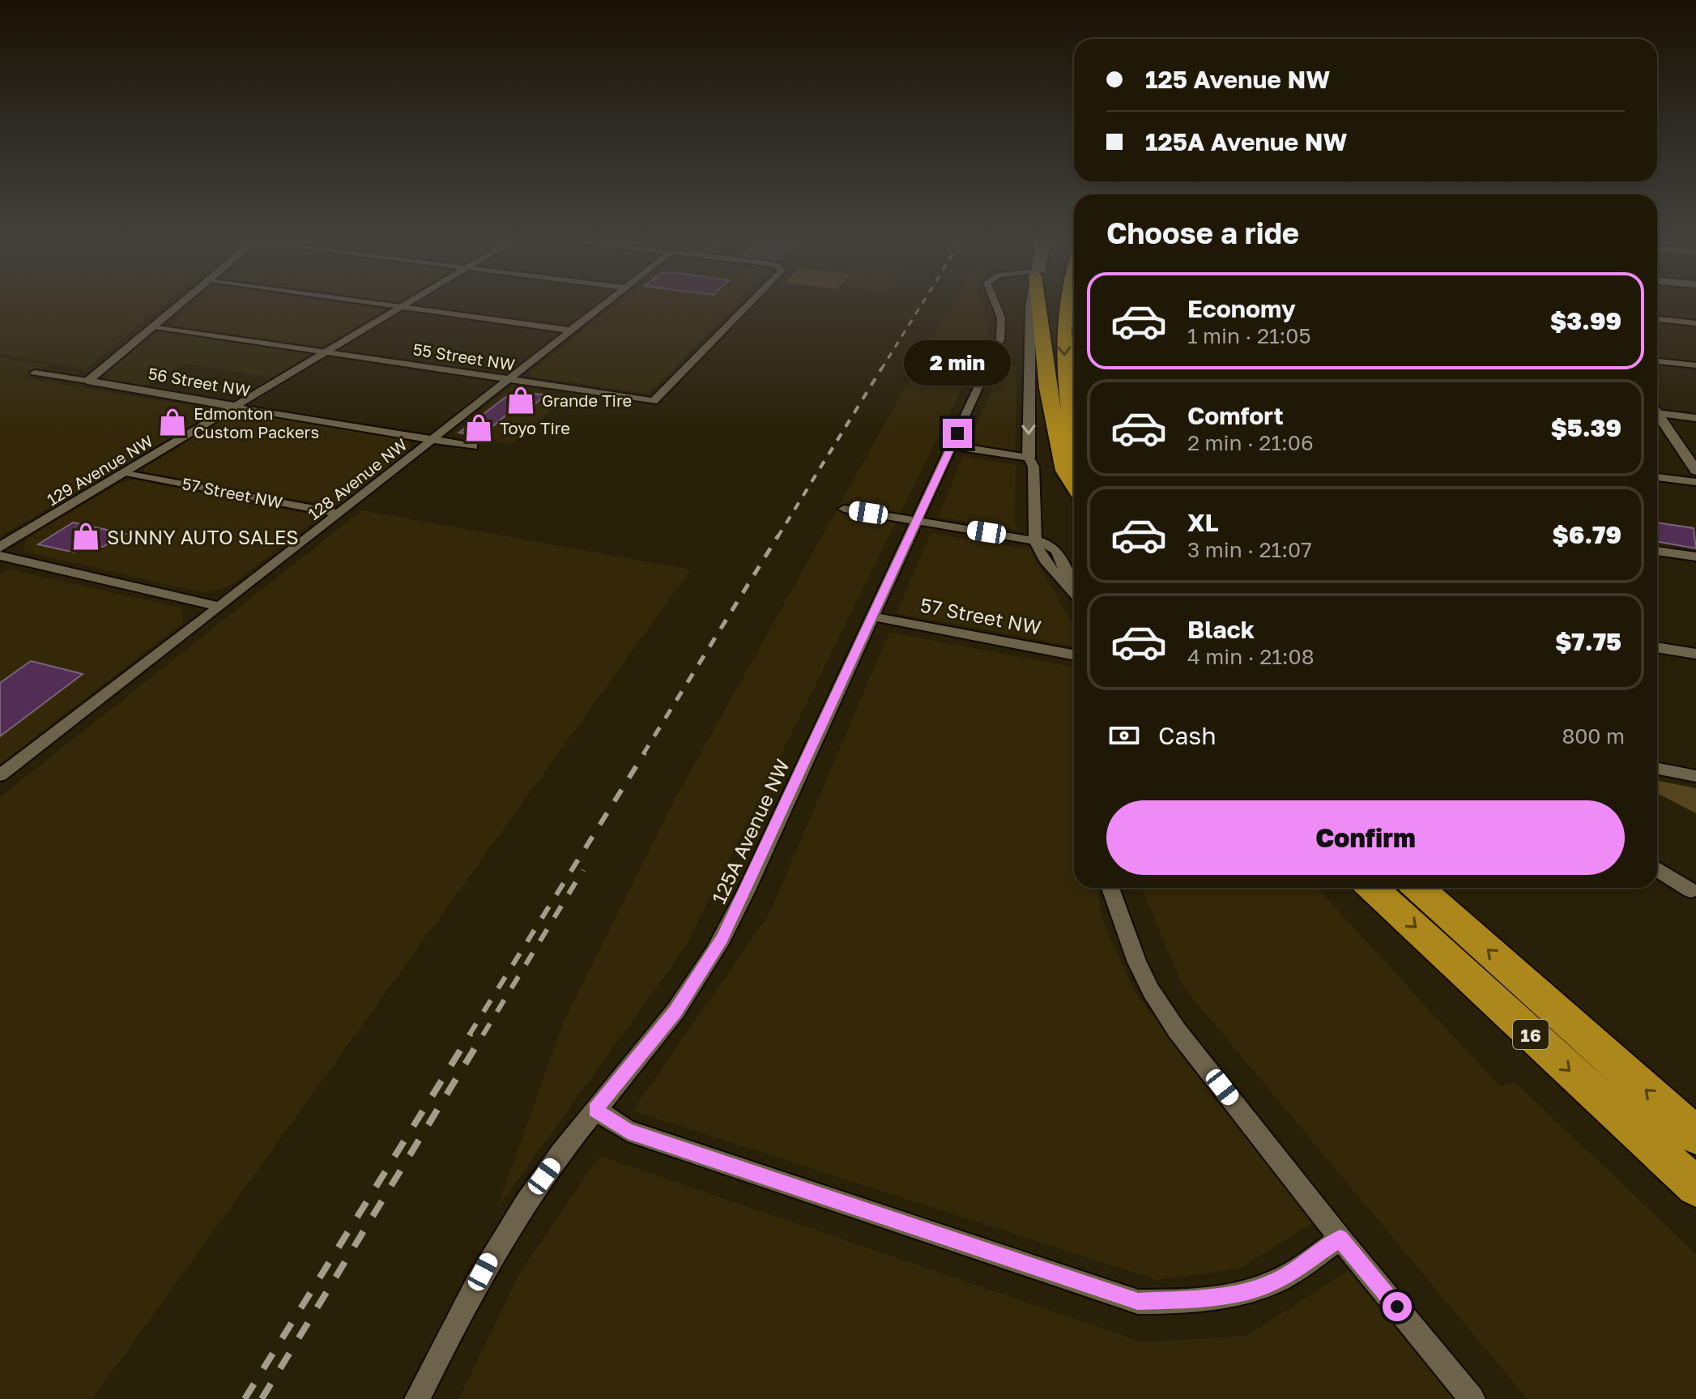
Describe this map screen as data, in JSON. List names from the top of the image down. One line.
{"streets":{"highway":["16"],"street":["55 Street NW","56 Street NW","129 Avenue NW","128 Avenue NW","57 Street NW","125A Avenue NW"]},"crossings":[["55 Street NW","129 Avenue NW"],["55 Street NW","128 Avenue NW"],["56 Street NW","129 Avenue NW"],["56 Street NW","128 Avenue NW"],["129 Avenue NW","57 Street NW"],["128 Avenue NW","57 Street NW"],["57 Street NW","125A Avenue NW"]],"places":{"shop":["Grande Tire","Edmonton Custom Packers","Toyo Tire","SUNNY AUTO SALES"]},"page":{"banner":["125 Avenue NW","125A Avenue NW"],"heading":"Choose a ride","list":[{"name":"Economy","note":"1 min · 21:05","value":"$3.99"},{"name":"Comfort","note":"2 min · 21:06","value":"$5.39"},{"name":"XL","note":"3 min · 21:07","value":"$6.79"},{"name":"Black","note":"4 min · 21:08","value":"$7.75"}],"bubble":"2 min","pay":["Cash","800 m"],"buttons":"Confirm"}}
